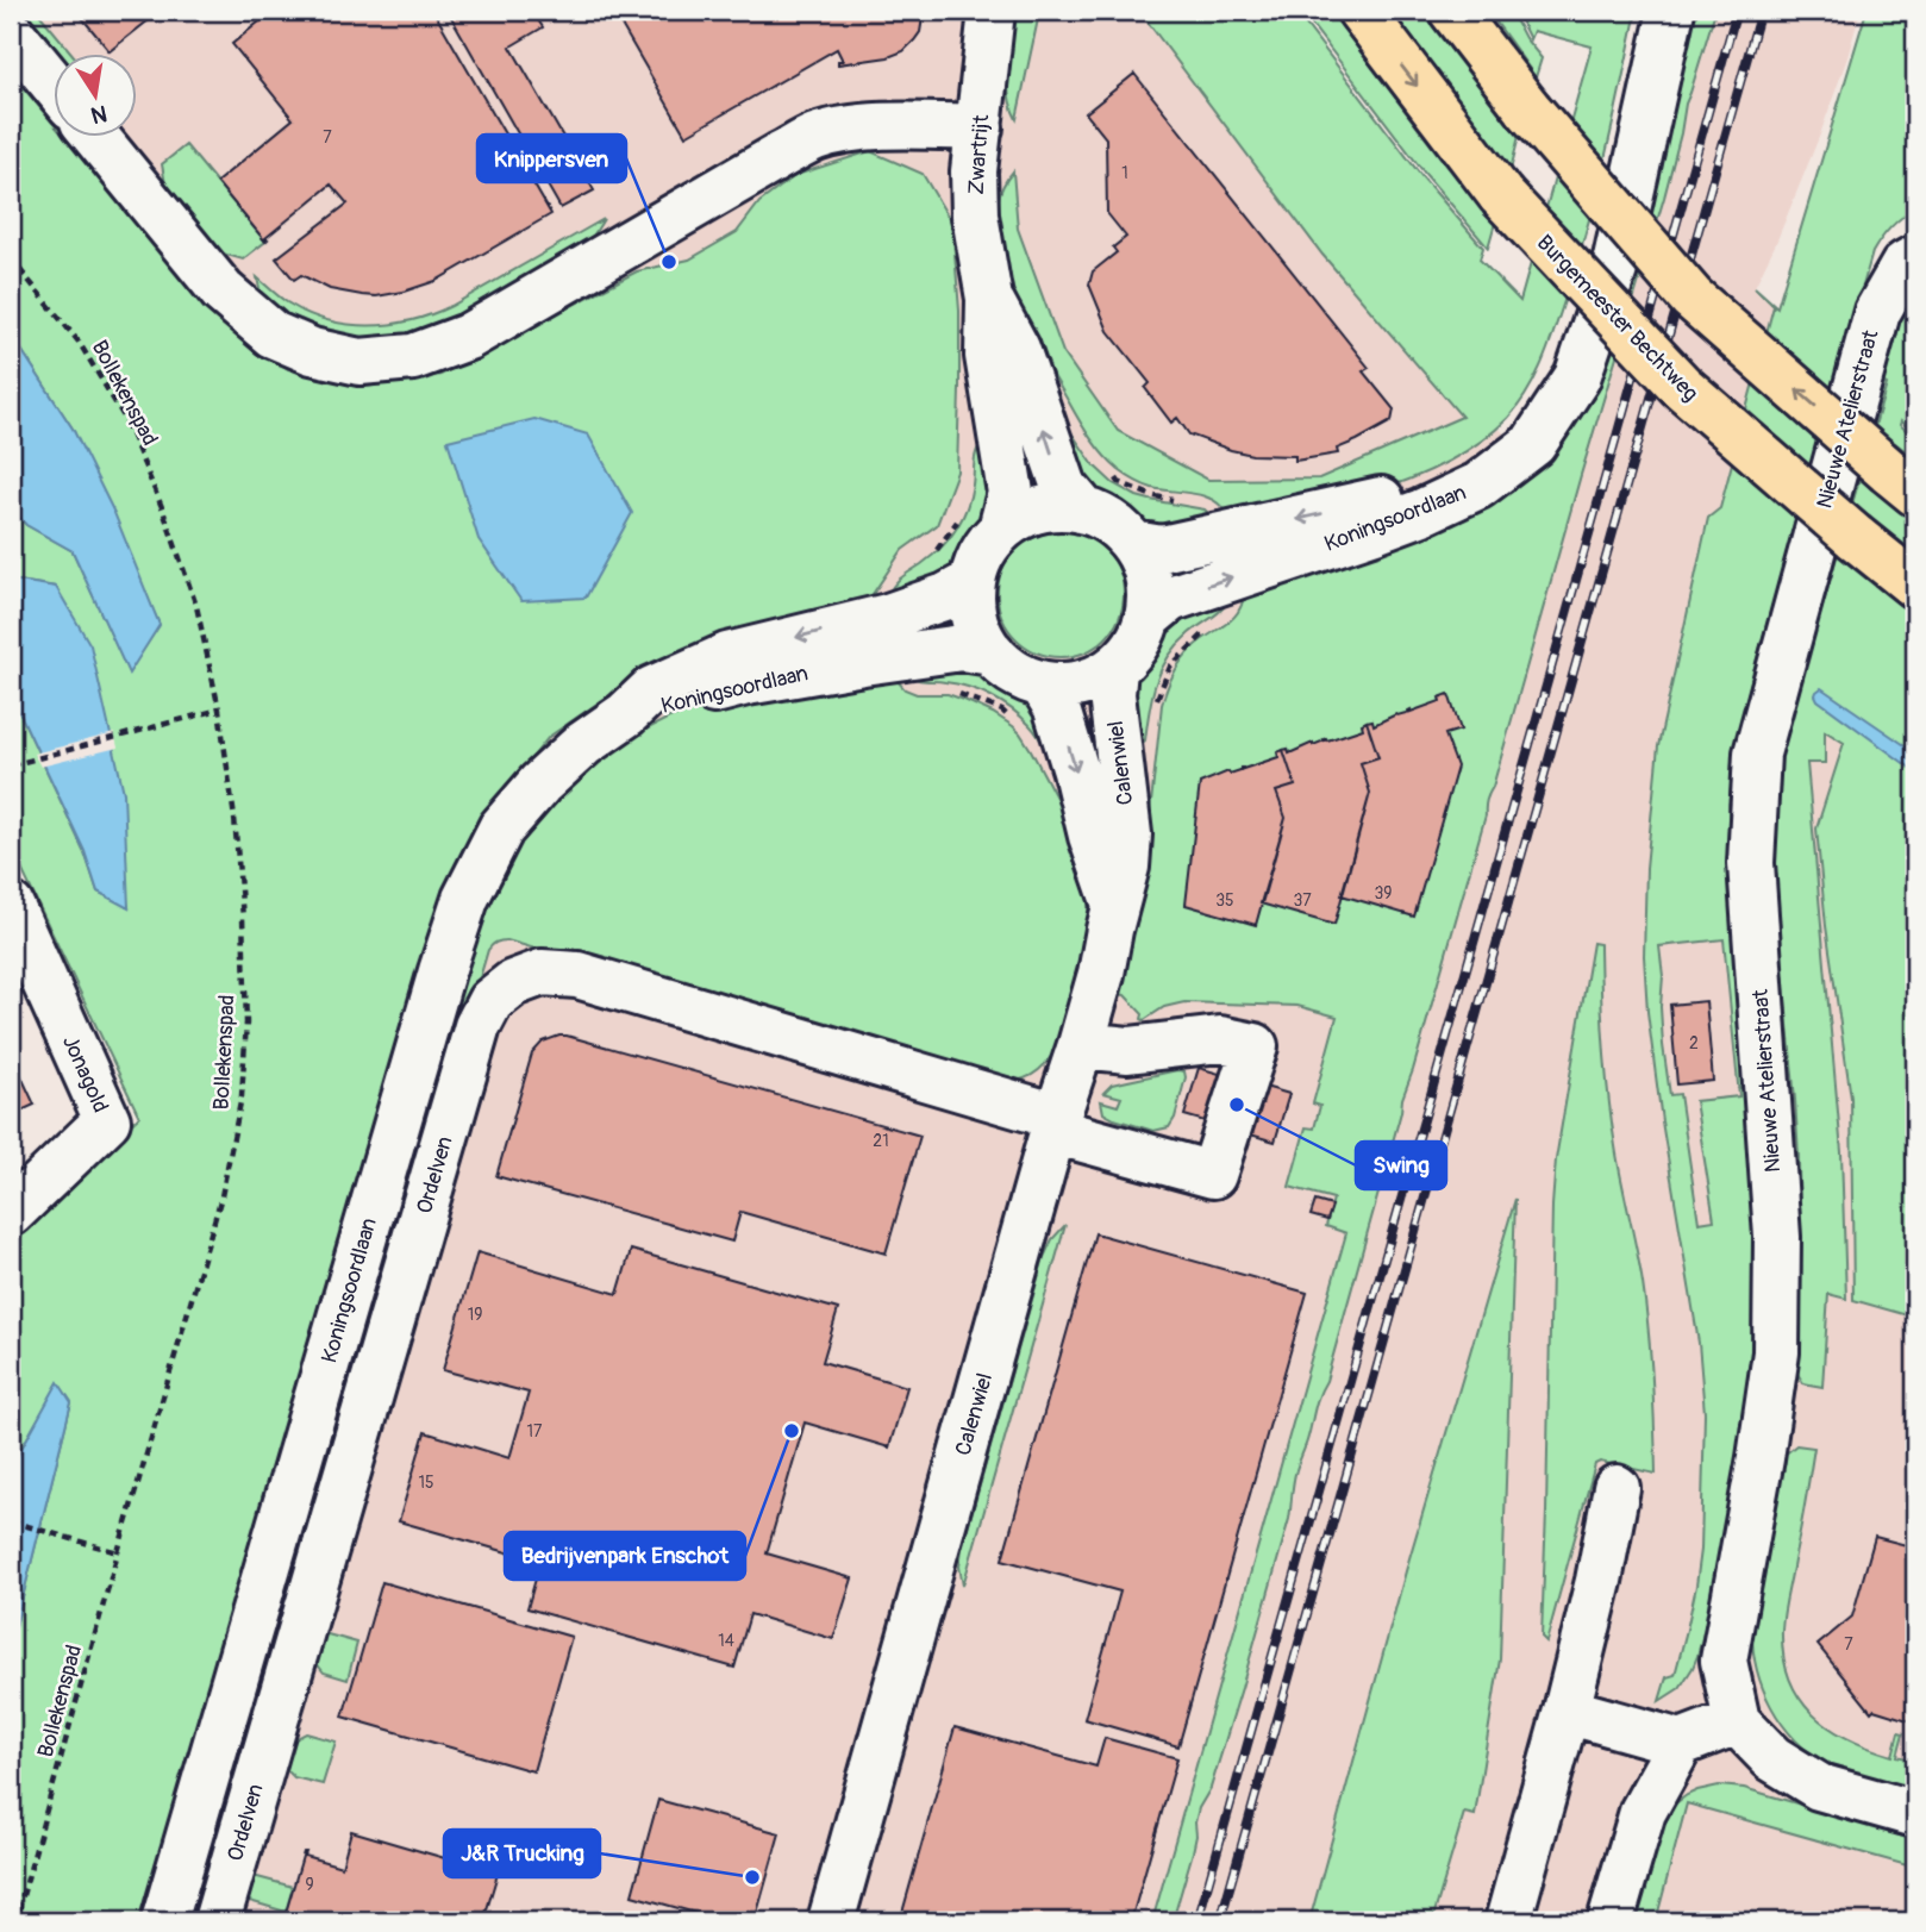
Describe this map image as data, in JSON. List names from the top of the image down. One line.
{"streets":{"main road":["Burgemeester Bechtweg"],"street":["Zwartrijt","Nieuwe Atelierstraat","Koningsoordlaan","Calenwiel","Jonagold","Ordelven"],"path":["Bollekenspad"]},"crossings":[["Zwartrijt","Koningsoordlaan"],["Zwartrijt","Calenwiel"],["Koningsoordlaan","Calenwiel"],["Calenwiel","Ordelven"]],"places":["Knippersven","Swing","Bedrijvenpark Enschot","J&R Trucking"],"house_numbers":["7","1","39","35","37","2","21","19","17","15","14","7","9"],"north":"bottom"}
